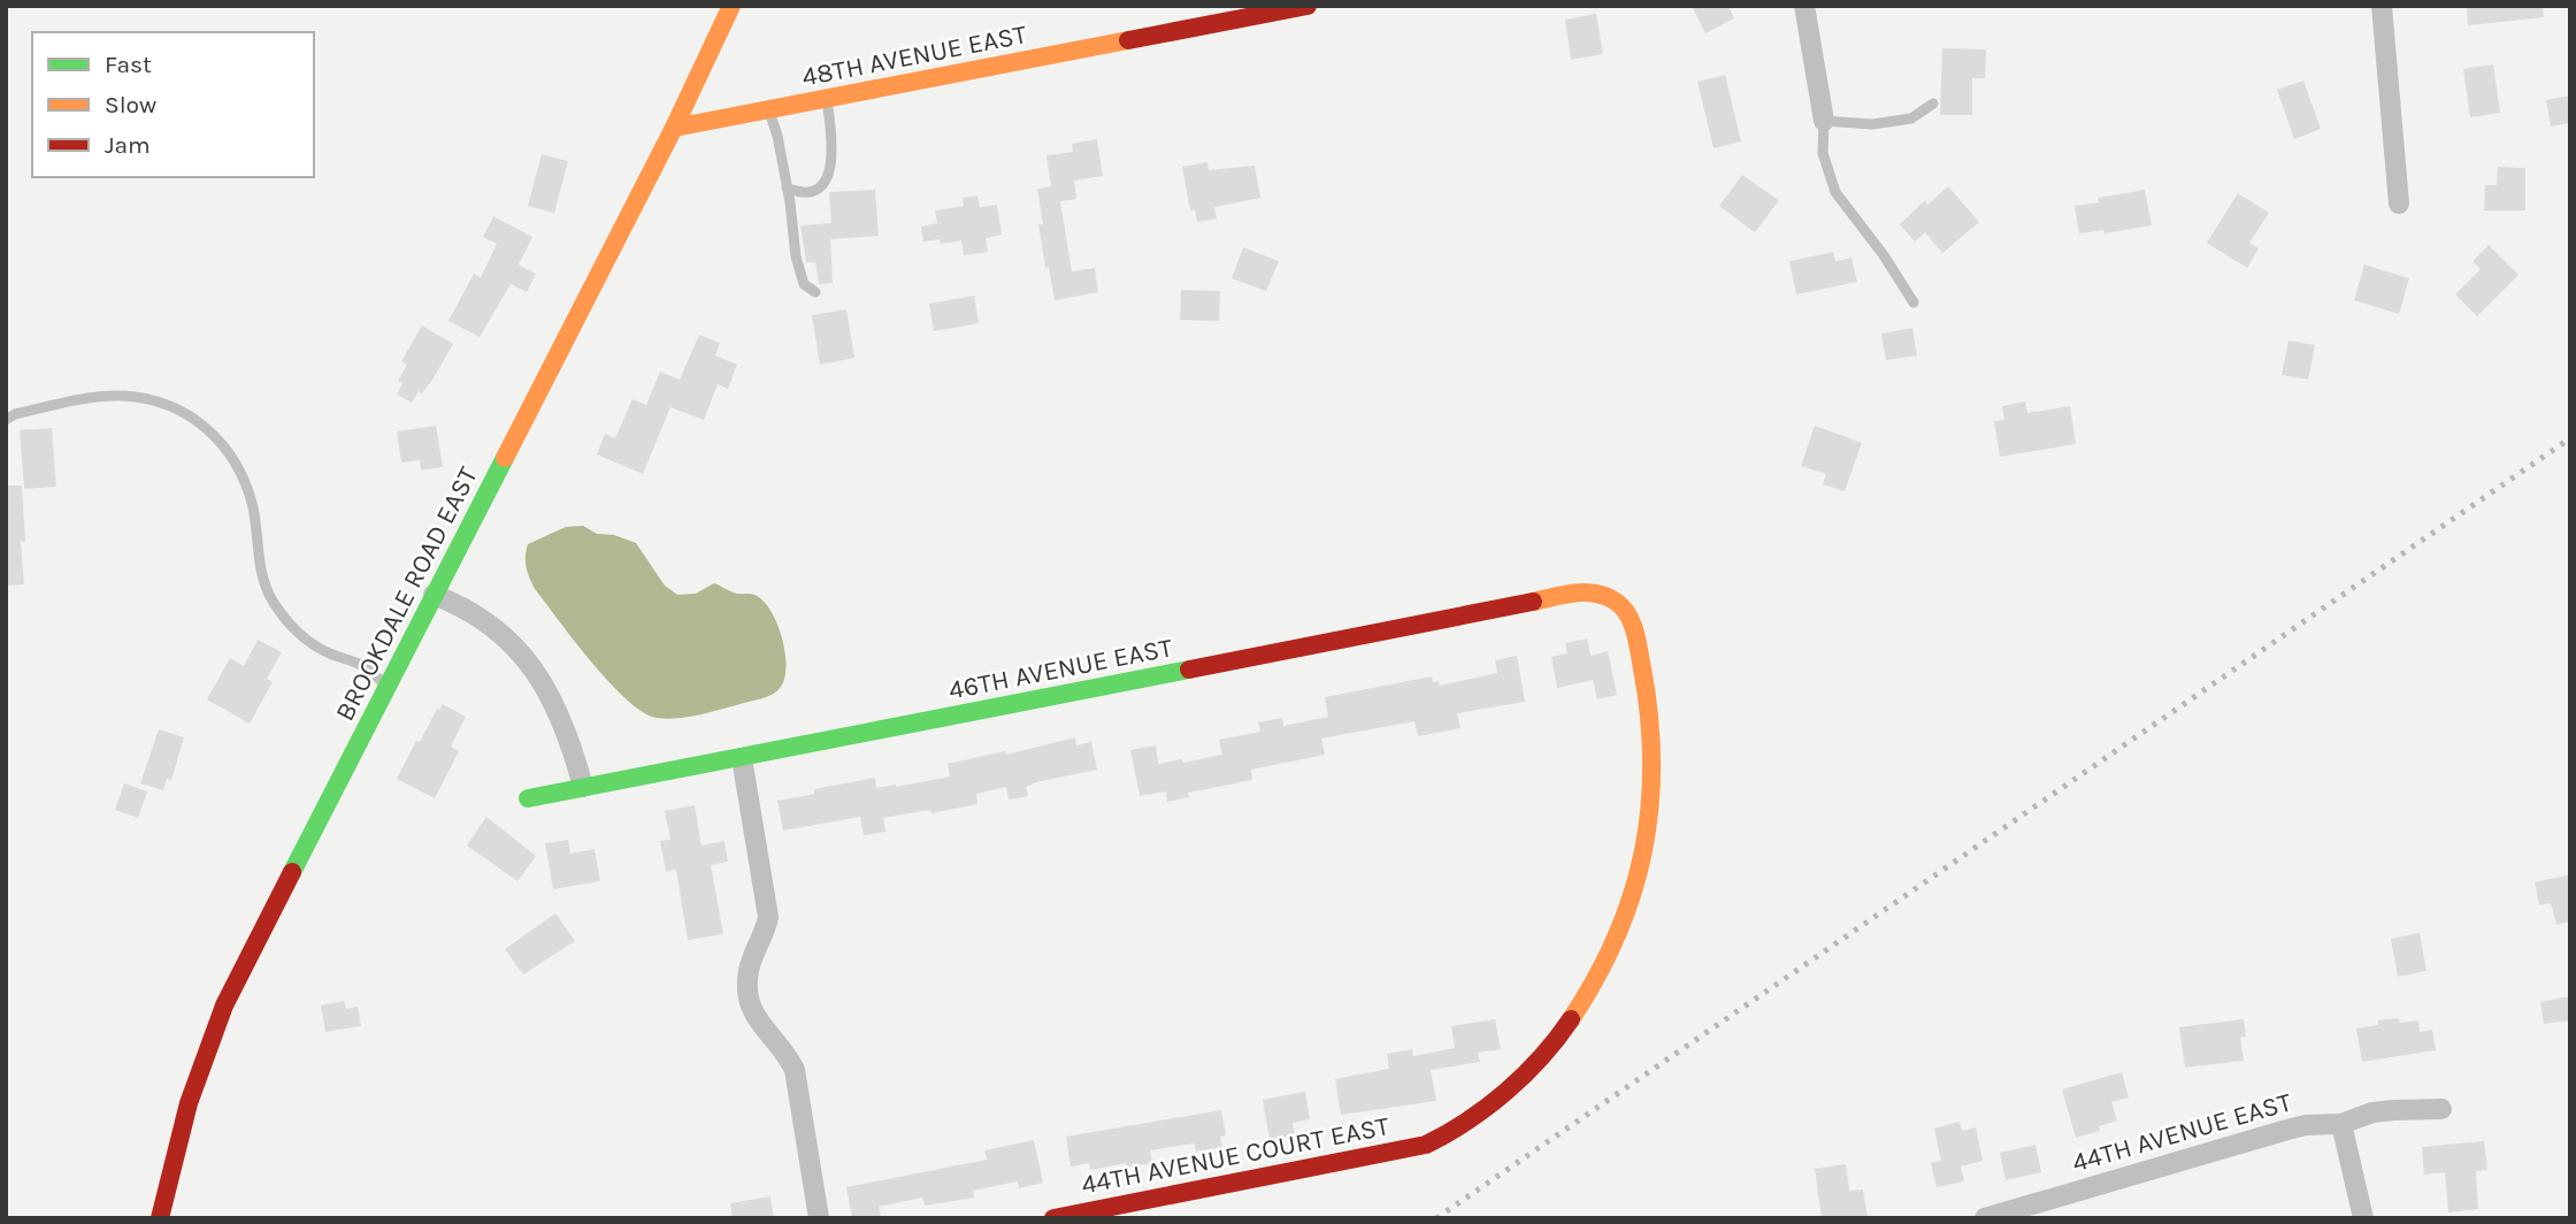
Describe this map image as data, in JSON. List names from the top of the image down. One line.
{"streets":{"street":["48TH AVENUE EAST","BROOKDALE ROAD EAST","46TH AVENUE EAST","44TH AVENUE EAST","44TH AVENUE COURT EAST"]},"crossings":[["48TH AVENUE EAST","BROOKDALE ROAD EAST"],["46TH AVENUE EAST","44TH AVENUE COURT EAST"]],"legend":["Fast","Slow","Jam"]}
